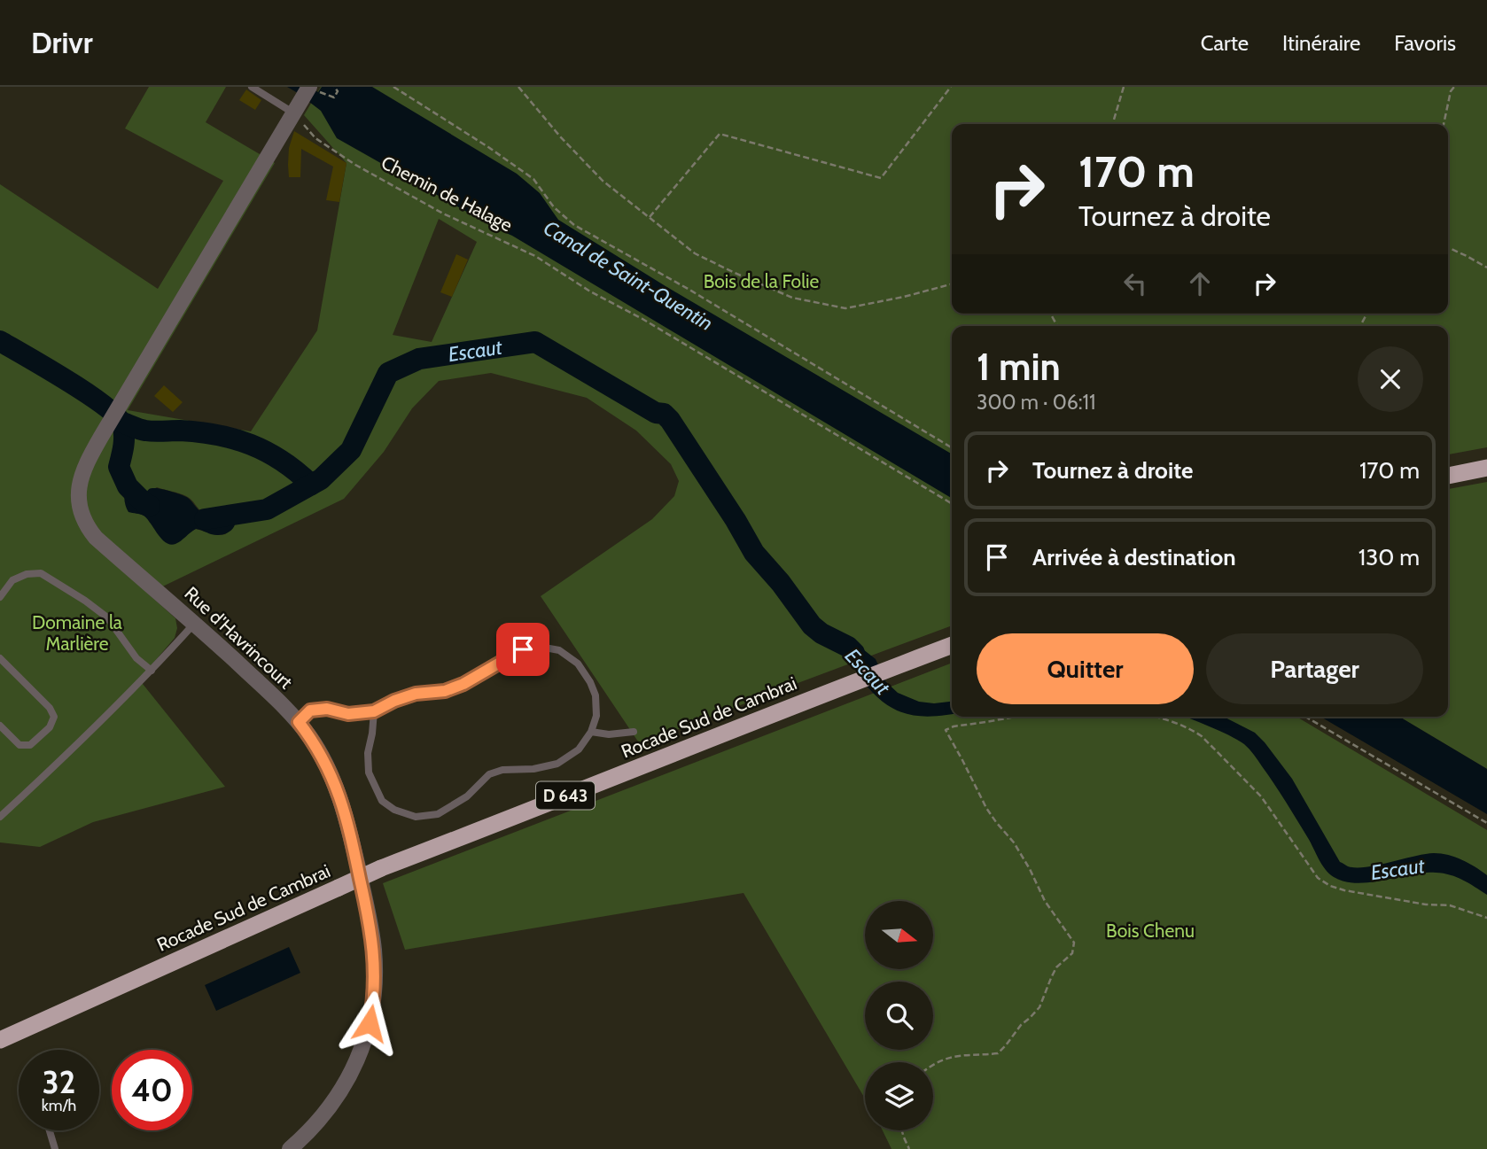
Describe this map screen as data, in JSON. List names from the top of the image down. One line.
{"streets":{"highway":["Rocade Sud de Cambrai","D 643"],"street":["Rue d'Havrincourt"],"path":["Chemin de Halage"]},"crossings":[["Chemin de Halage","Rue d'Havrincourt"]],"water":["Canal de Saint-Quentin","Escaut"],"parks":["Bois de la Folie","Domaine la Marlière","Bois Chenu"],"north":"right","page":{"header":"Drivr","nav":["Carte","Itinéraire","Favoris"],"turn":["170 m","Tournez à droite"],"heading":["1 min","300 m · 06:11"],"list":[{"name":"Tournez à droite","value":"170 m"},{"name":"Arrivée à destination","value":"130 m"}],"buttons":["Quitter","Partager"],"speed":"32 km/h","limit":"40"}}
